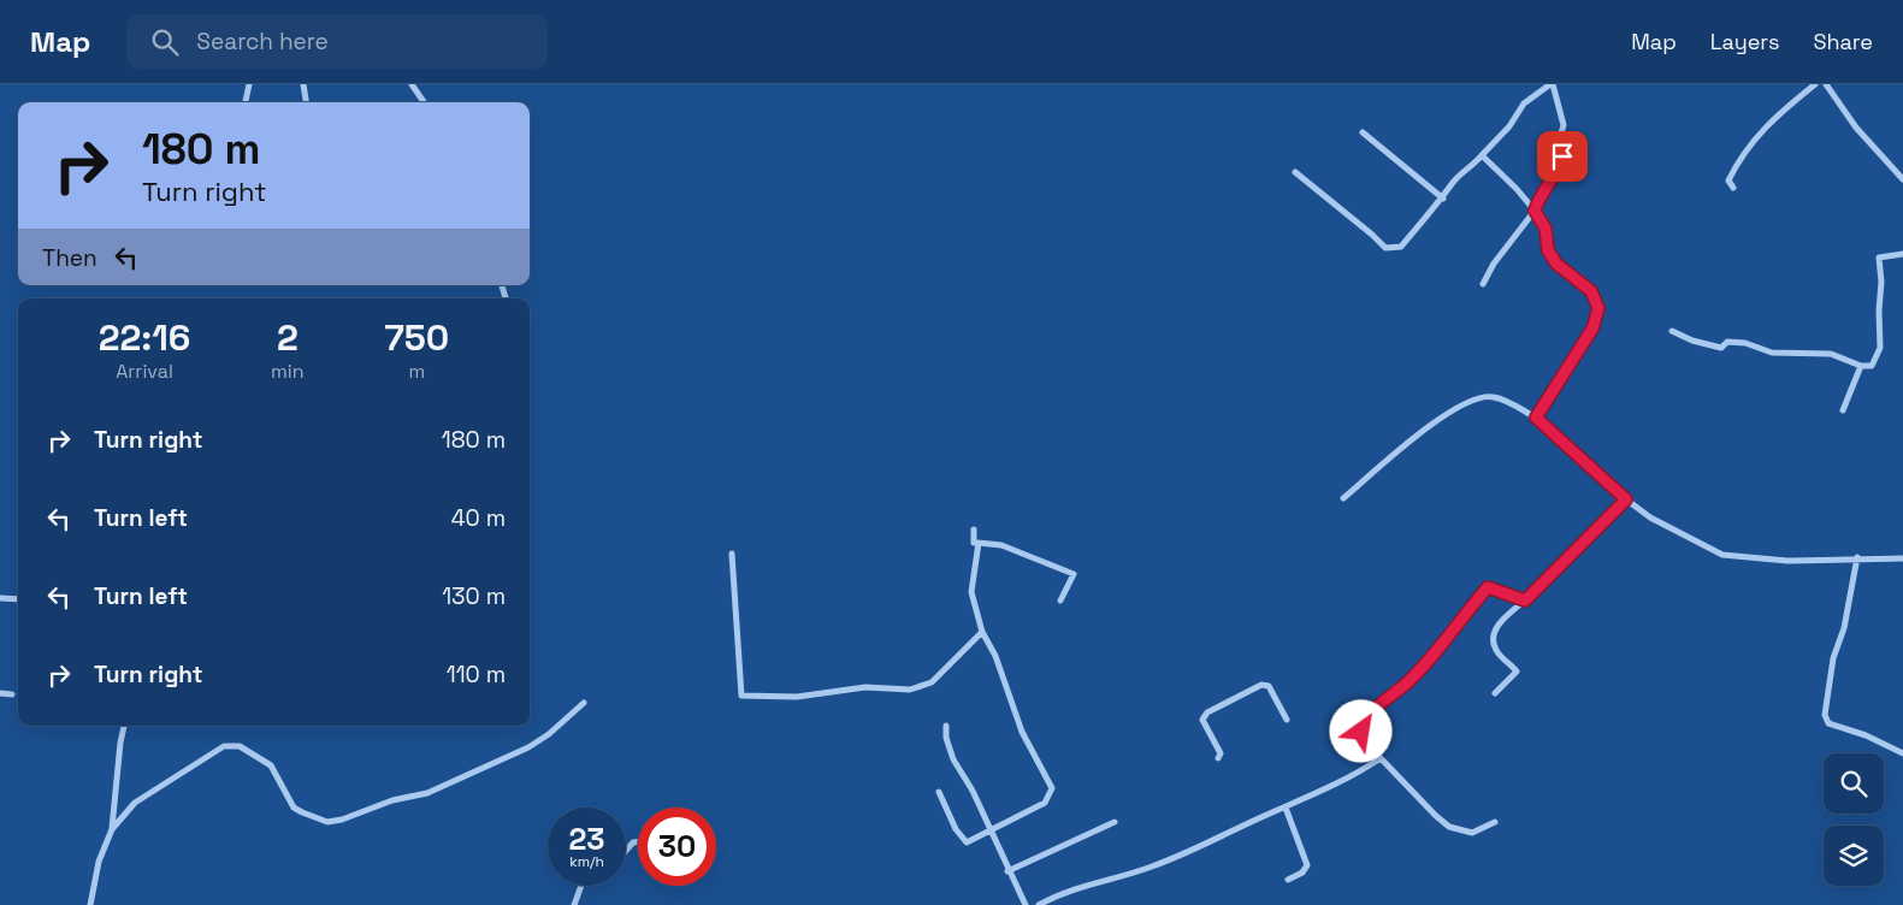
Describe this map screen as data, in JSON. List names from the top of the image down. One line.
{"page":{"header":"Map","search":"Search here","nav":["Map","Layers","Share"],"turn":["180 m","Turn right"],"then":"Then","eta":["22:16","Arrival","2","min","750","m"],"list":[{"name":"Turn right","value":"180 m"},{"name":"Turn left","value":"40 m"},{"name":"Turn left","value":"130 m"},{"name":"Turn right","value":"110 m"}],"speed":"23 km/h","limit":"30"}}
